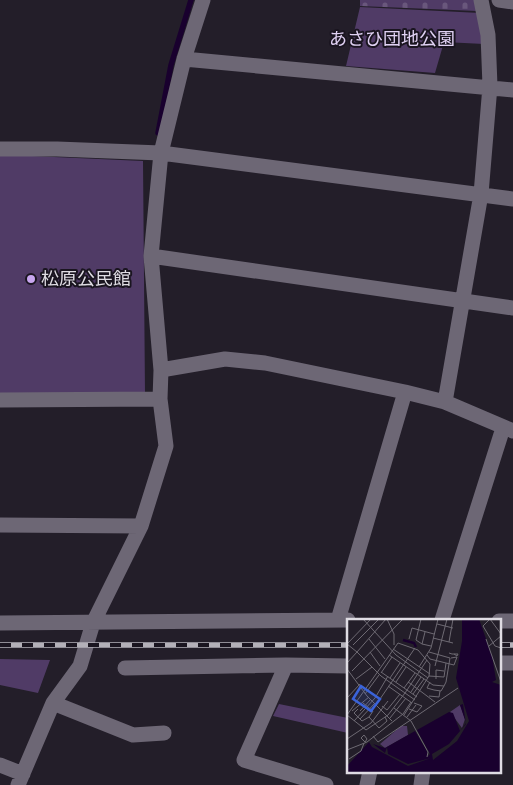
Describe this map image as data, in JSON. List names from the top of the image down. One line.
{"parks":["あさひ団地公園"],"places":["松原公民館"]}
